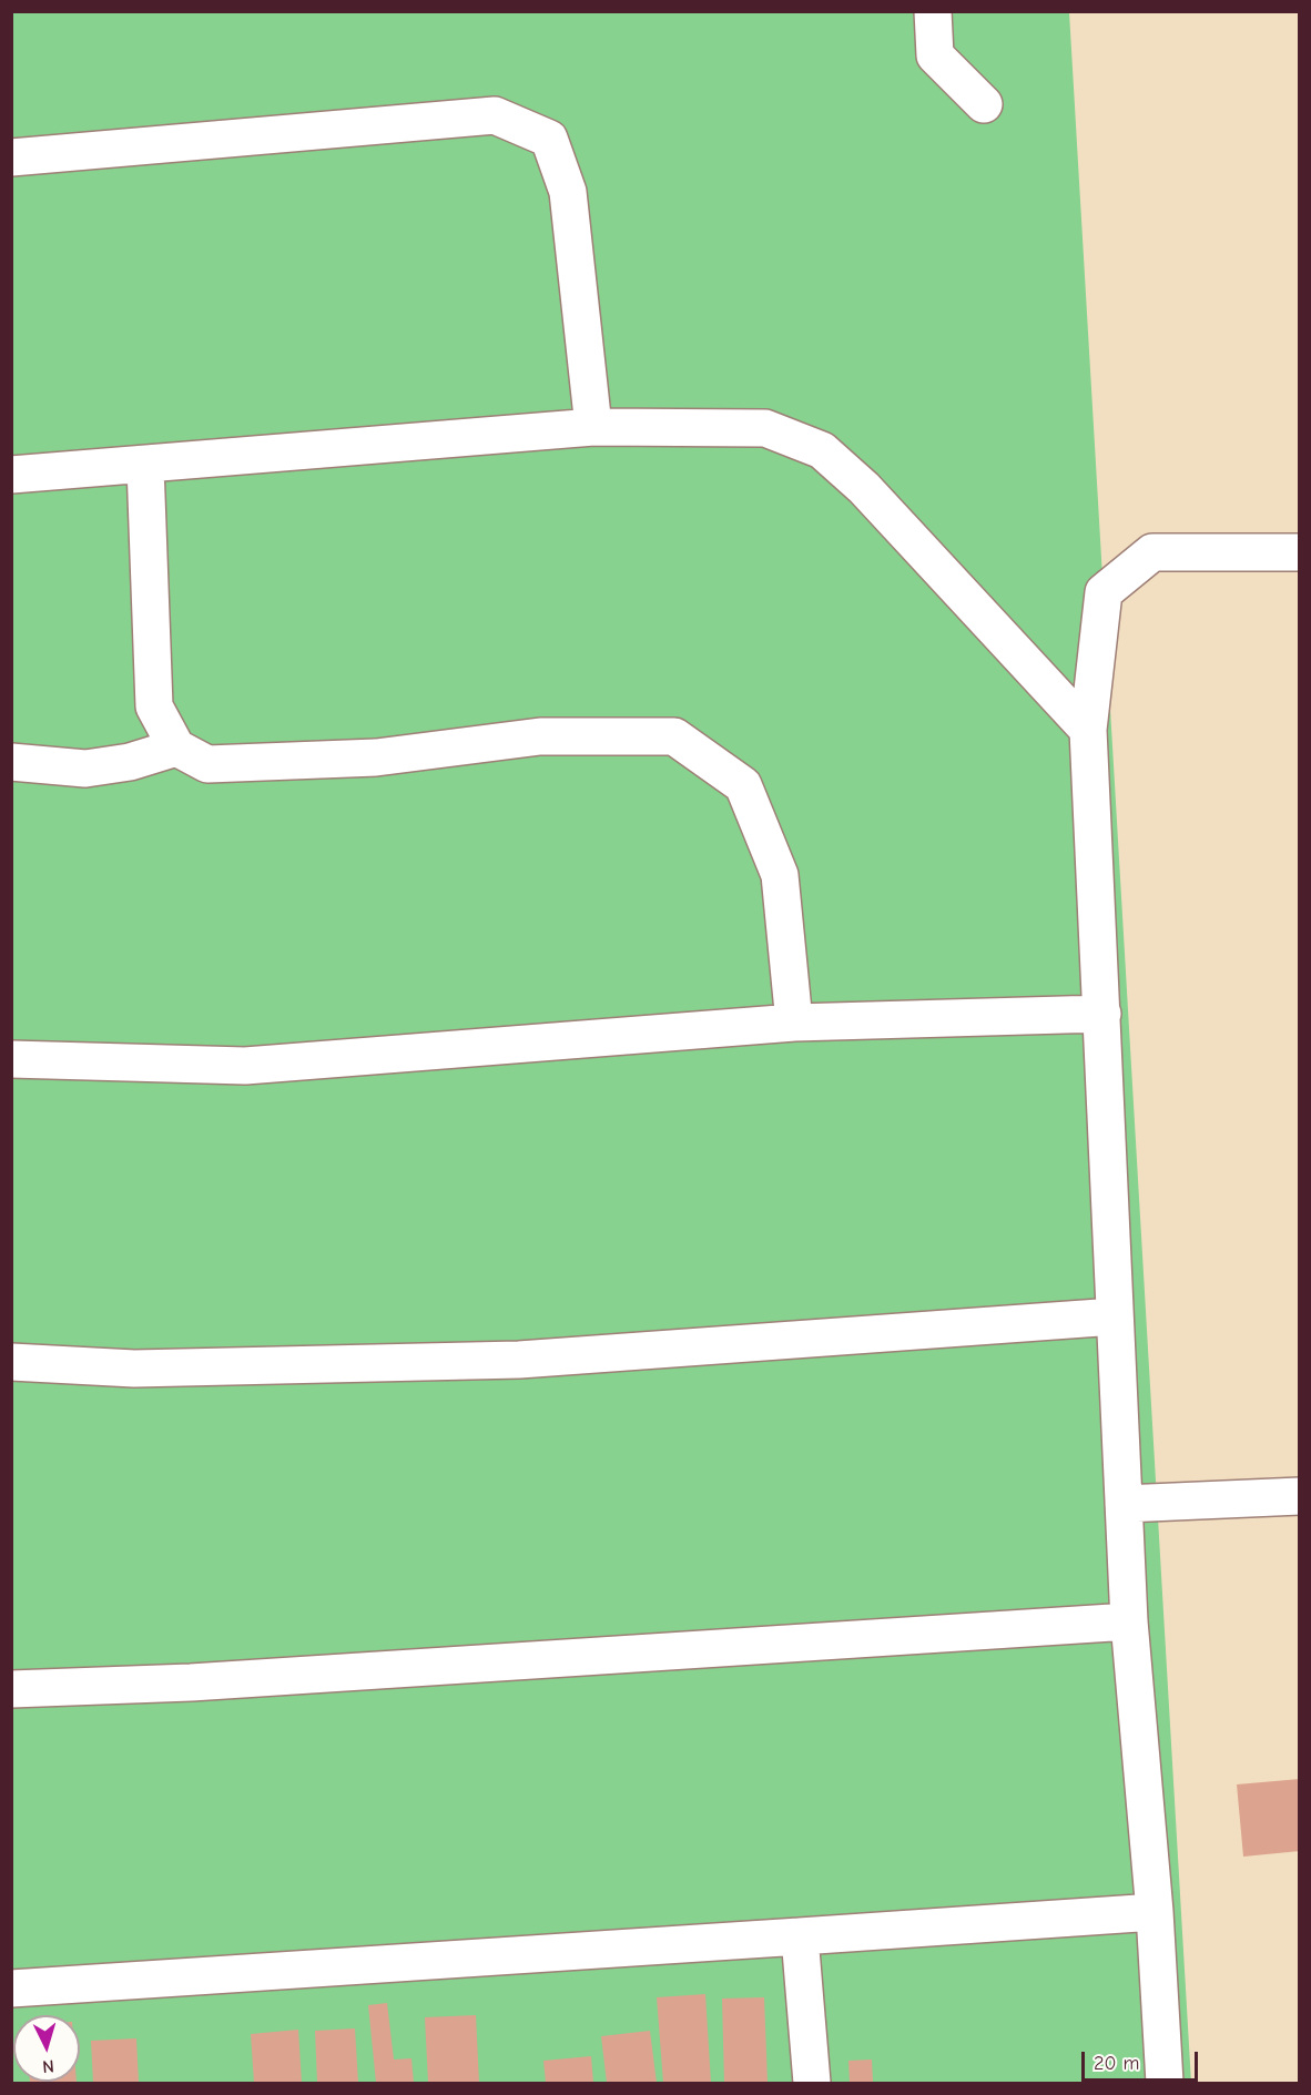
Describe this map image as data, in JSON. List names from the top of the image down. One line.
{"scale_bar":"20 m","north":"bottom"}
